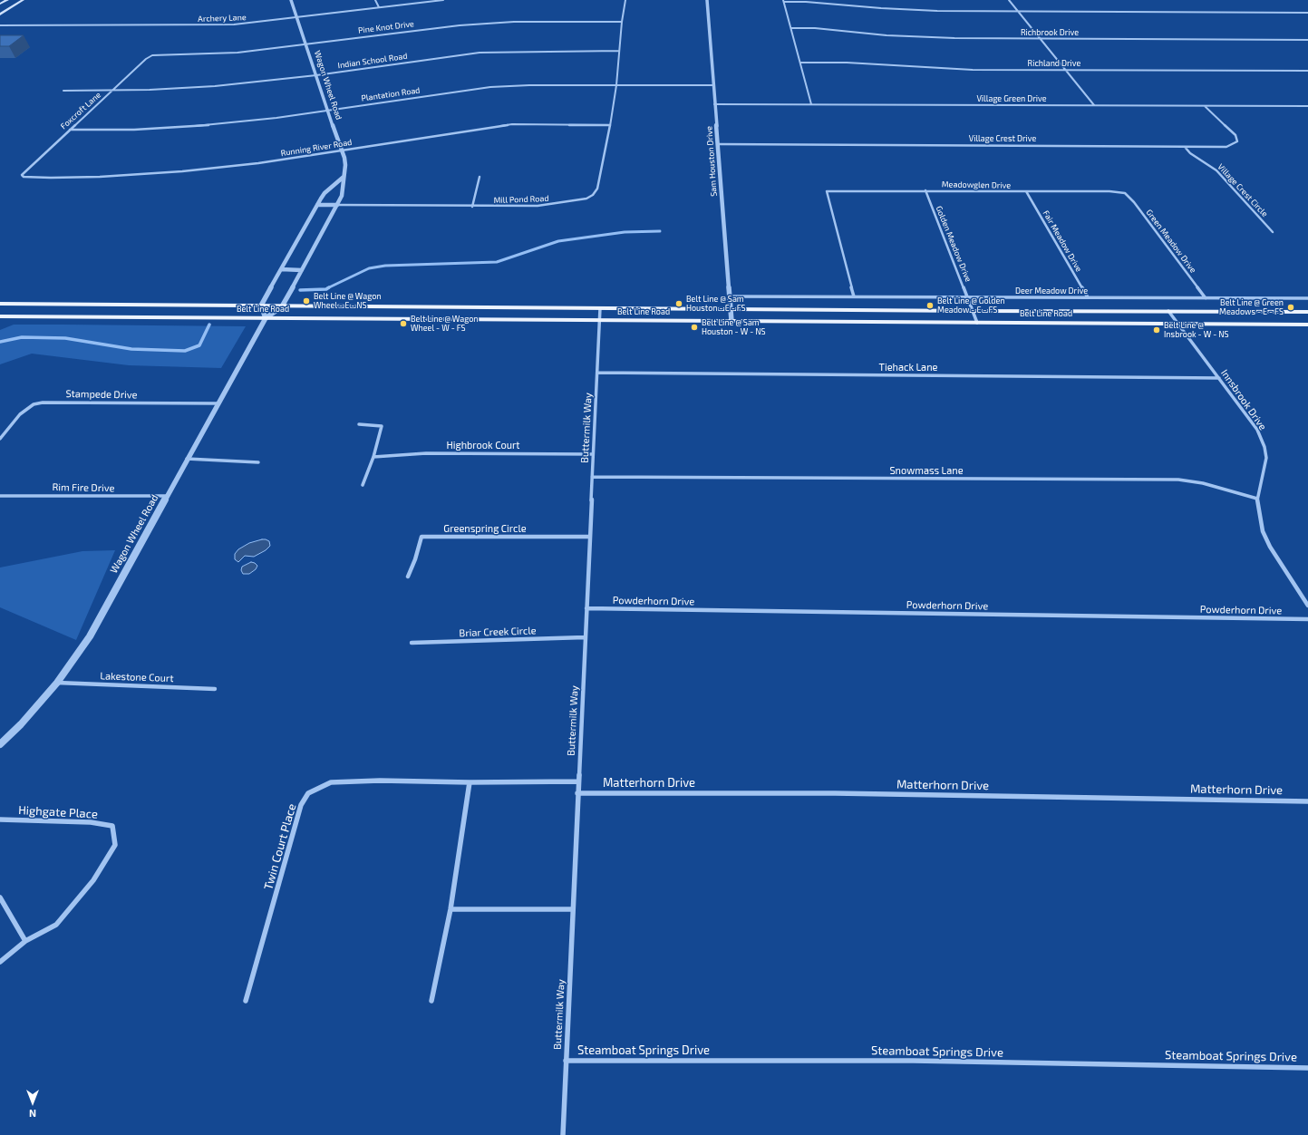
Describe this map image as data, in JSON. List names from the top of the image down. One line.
{"streets":{"main road":["Belt Line Road"],"street":["Archery Lane","Pine Knot Drive","Richbrook Drive","Indian School Road","Richland Drive","Wagon Wheel Road","Plantation Road","Village Green Drive","Foxcroft Lane","Village Crest Drive","Running River Road","Sam Houston Drive","Meadowglen Drive","Village Crest Circle","Mill Pond Road","Fair Meadow Drive","Green Meadow Drive","Golden Meadow Drive","Deer Meadow Drive","Tiehack Lane","Stampede Drive","Innsbrook Drive","Buttermilk Way","Highbrook Court","Snowmass Lane","Rim Fire Drive","Greenspring Circle","Powderhorn Drive","Briar Creek Circle","Lakestone Court","Matterhorn Drive","Highgate Place","Twin Court Place","Steamboat Springs Drive"]},"crossings":[["Archery Lane","Wagon Wheel Road"],["Pine Knot Drive","Wagon Wheel Road"],["Pine Knot Drive","Foxcroft Lane"],["Pine Knot Drive","Mill Pond Road"],["Indian School Road","Wagon Wheel Road"],["Indian School Road","Foxcroft Lane"],["Indian School Road","Mill Pond Road"],["Wagon Wheel Road","Plantation Road"],["Wagon Wheel Road","Running River Road"],["Wagon Wheel Road","Mill Pond Road"],["Wagon Wheel Road","Belt Line Road"],["Wagon Wheel Road","Stampede Drive"],["Wagon Wheel Road","Rim Fire Drive"],["Wagon Wheel Road","Lakestone Court"],["Plantation Road","Foxcroft Lane"],["Plantation Road","Sam Houston Drive"],["Plantation Road","Mill Pond Road"],["Village Green Drive","Village Crest Drive"],["Village Green Drive","Sam Houston Drive"],["Foxcroft Lane","Running River Road"],["Village Crest Drive","Sam Houston Drive"],["Village Crest Drive","Village Crest Circle"],["Running River Road","Mill Pond Road"],["Sam Houston Drive","Deer Meadow Drive"],["Sam Houston Drive","Belt Line Road"],["Meadowglen Drive","Fair Meadow Drive"],["Meadowglen Drive","Green Meadow Drive"],["Meadowglen Drive","Golden Meadow Drive"],["Meadowglen Drive","Deer Meadow Drive"],["Fair Meadow Drive","Deer Meadow Drive"],["Green Meadow Drive","Deer Meadow Drive"],["Golden Meadow Drive","Deer Meadow Drive"],["Golden Meadow Drive","Belt Line Road"],["Belt Line Road","Innsbrook Drive"],["Belt Line Road","Buttermilk Way"],["Tiehack Lane","Innsbrook Drive"],["Tiehack Lane","Buttermilk Way"],["Innsbrook Drive","Snowmass Lane"],["Buttermilk Way","Highbrook Court"],["Buttermilk Way","Snowmass Lane"],["Buttermilk Way","Greenspring Circle"],["Buttermilk Way","Powderhorn Drive"],["Buttermilk Way","Briar Creek Circle"],["Buttermilk Way","Matterhorn Drive"],["Buttermilk Way","Twin Court Place"],["Buttermilk Way","Steamboat Springs Drive"]],"places":["Belt Line @ Wagon Wheel - E - NS","Belt Line @ Sam Houston - E - FS","Belt Line @ Golden Meadow - E - FS","Belt Line @ Green Meadows - E - FS","Belt Line @ Wagon Wheel - W - FS","Belt Line @ Sam Houston - W - NS","Belt Line @ Insbrook - W - NS"],"north":"bottom"}
